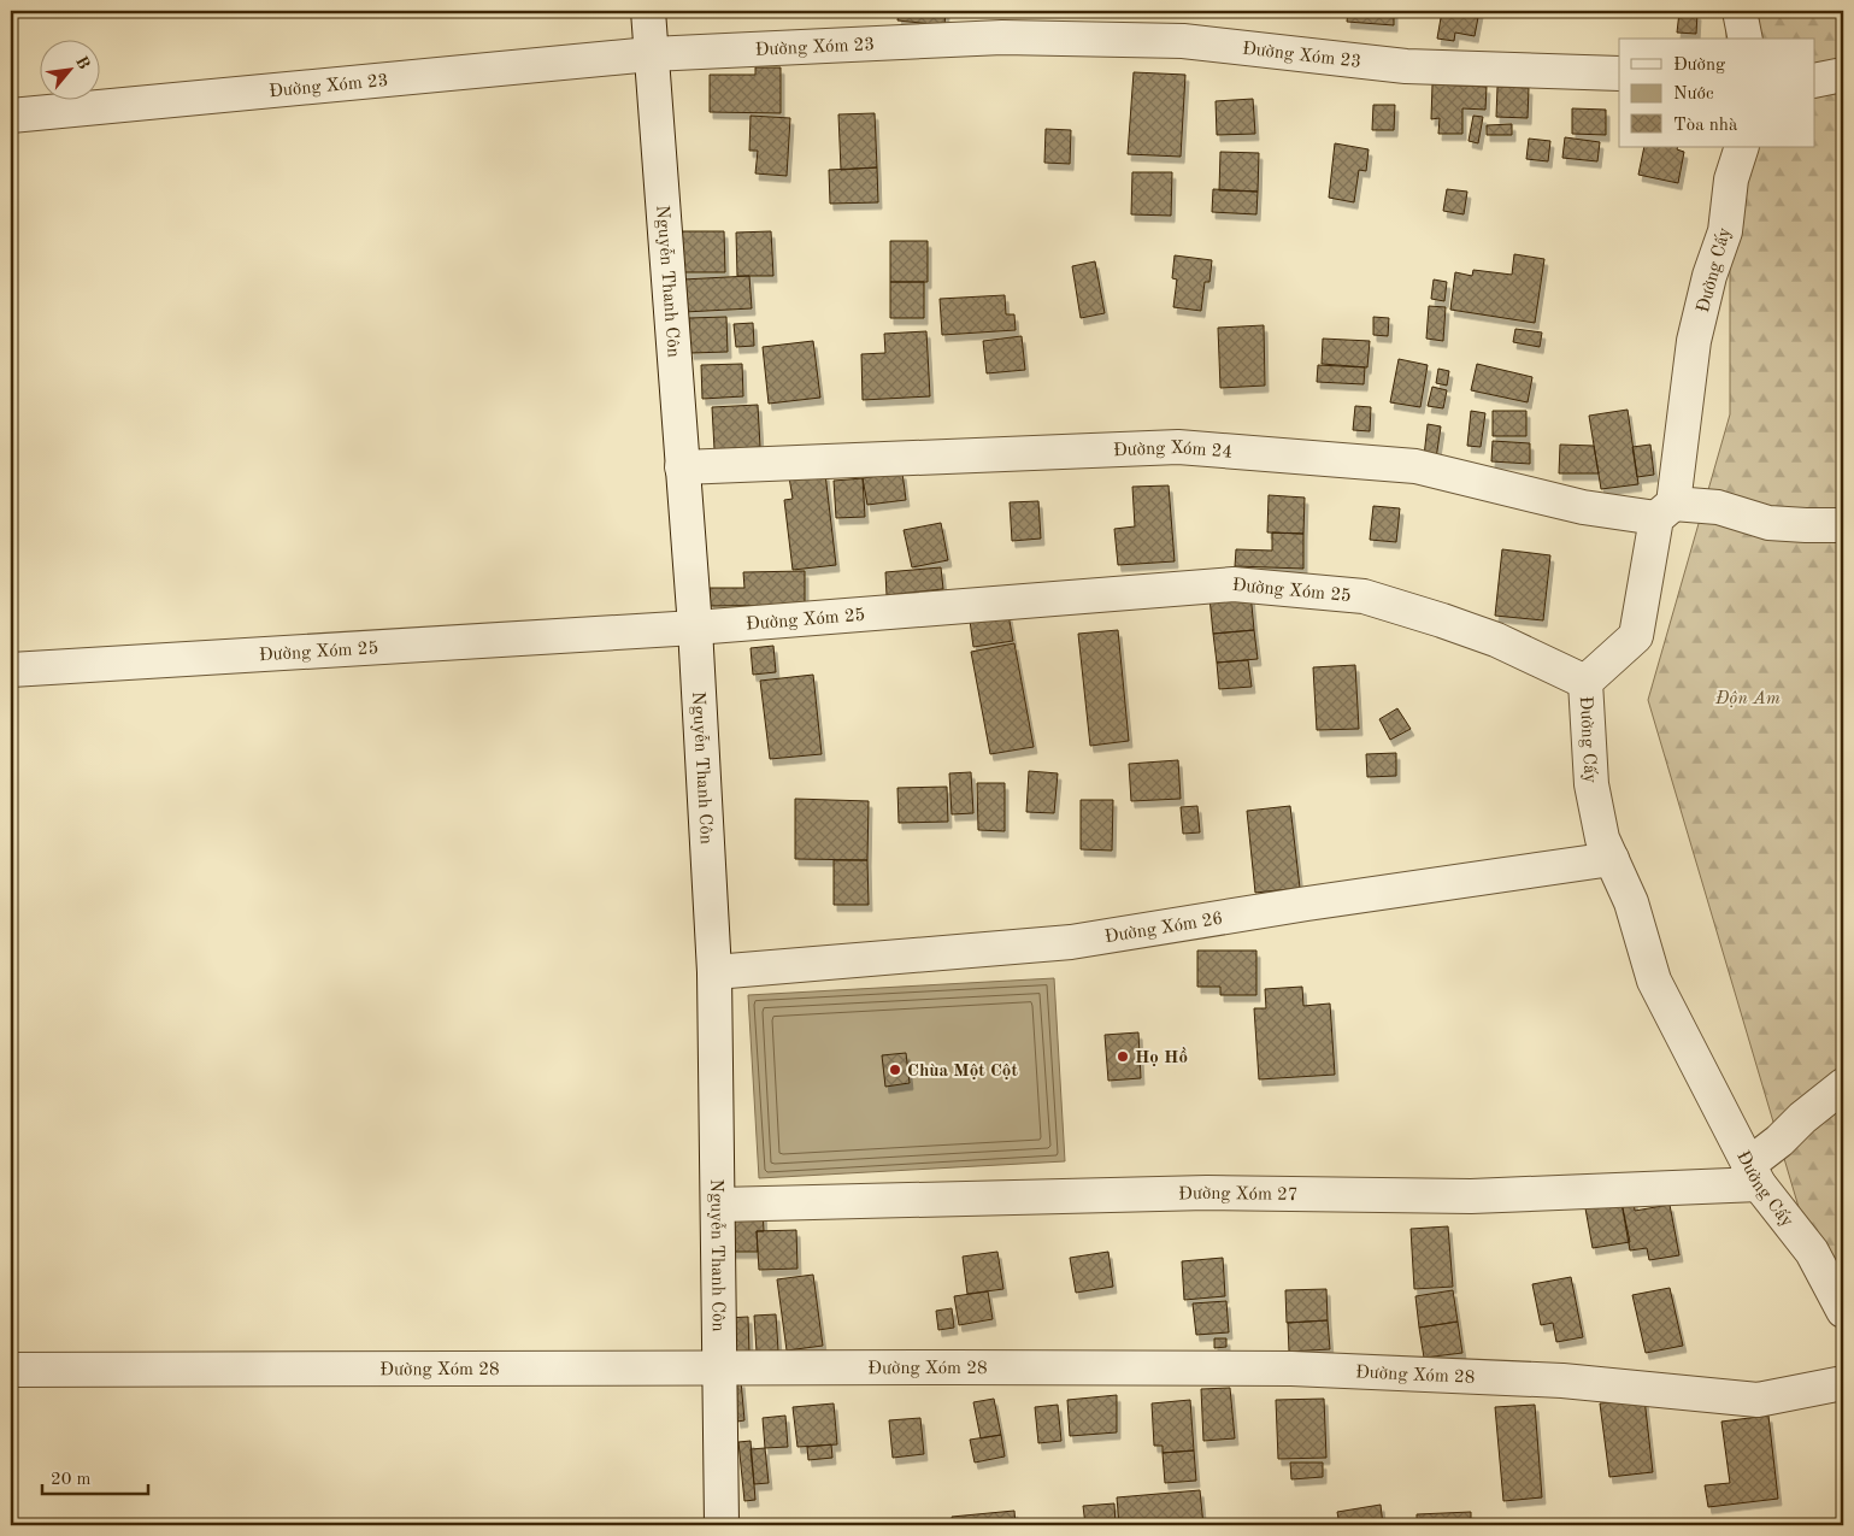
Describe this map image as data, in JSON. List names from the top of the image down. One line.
{"streets":{"street":["Đường Xóm 23","Đường Cấy","Nguyễn Thanh Côn","Đường Xóm 24","Đường Xóm 25","Đường Xóm 26","Đường Xóm 27","Đường Xóm 28"]},"crossings":[["Đường Xóm 23","Nguyễn Thanh Côn"],["Đường Cấy","Đường Xóm 24"],["Đường Cấy","Đường Xóm 25"],["Đường Cấy","Đường Xóm 26"],["Đường Cấy","Đường Xóm 27"],["Nguyễn Thanh Côn","Đường Xóm 24"],["Nguyễn Thanh Côn","Đường Xóm 25"],["Nguyễn Thanh Côn","Đường Xóm 26"],["Nguyễn Thanh Côn","Đường Xóm 27"],["Nguyễn Thanh Côn","Đường Xóm 28"]],"parks":["Độn Am"],"places":["Họ Hồ","Chùa Một Cột"],"legend":["Đường","Nước","Tòa nhà"],"scale_bar":"20 m","north":"top right"}
